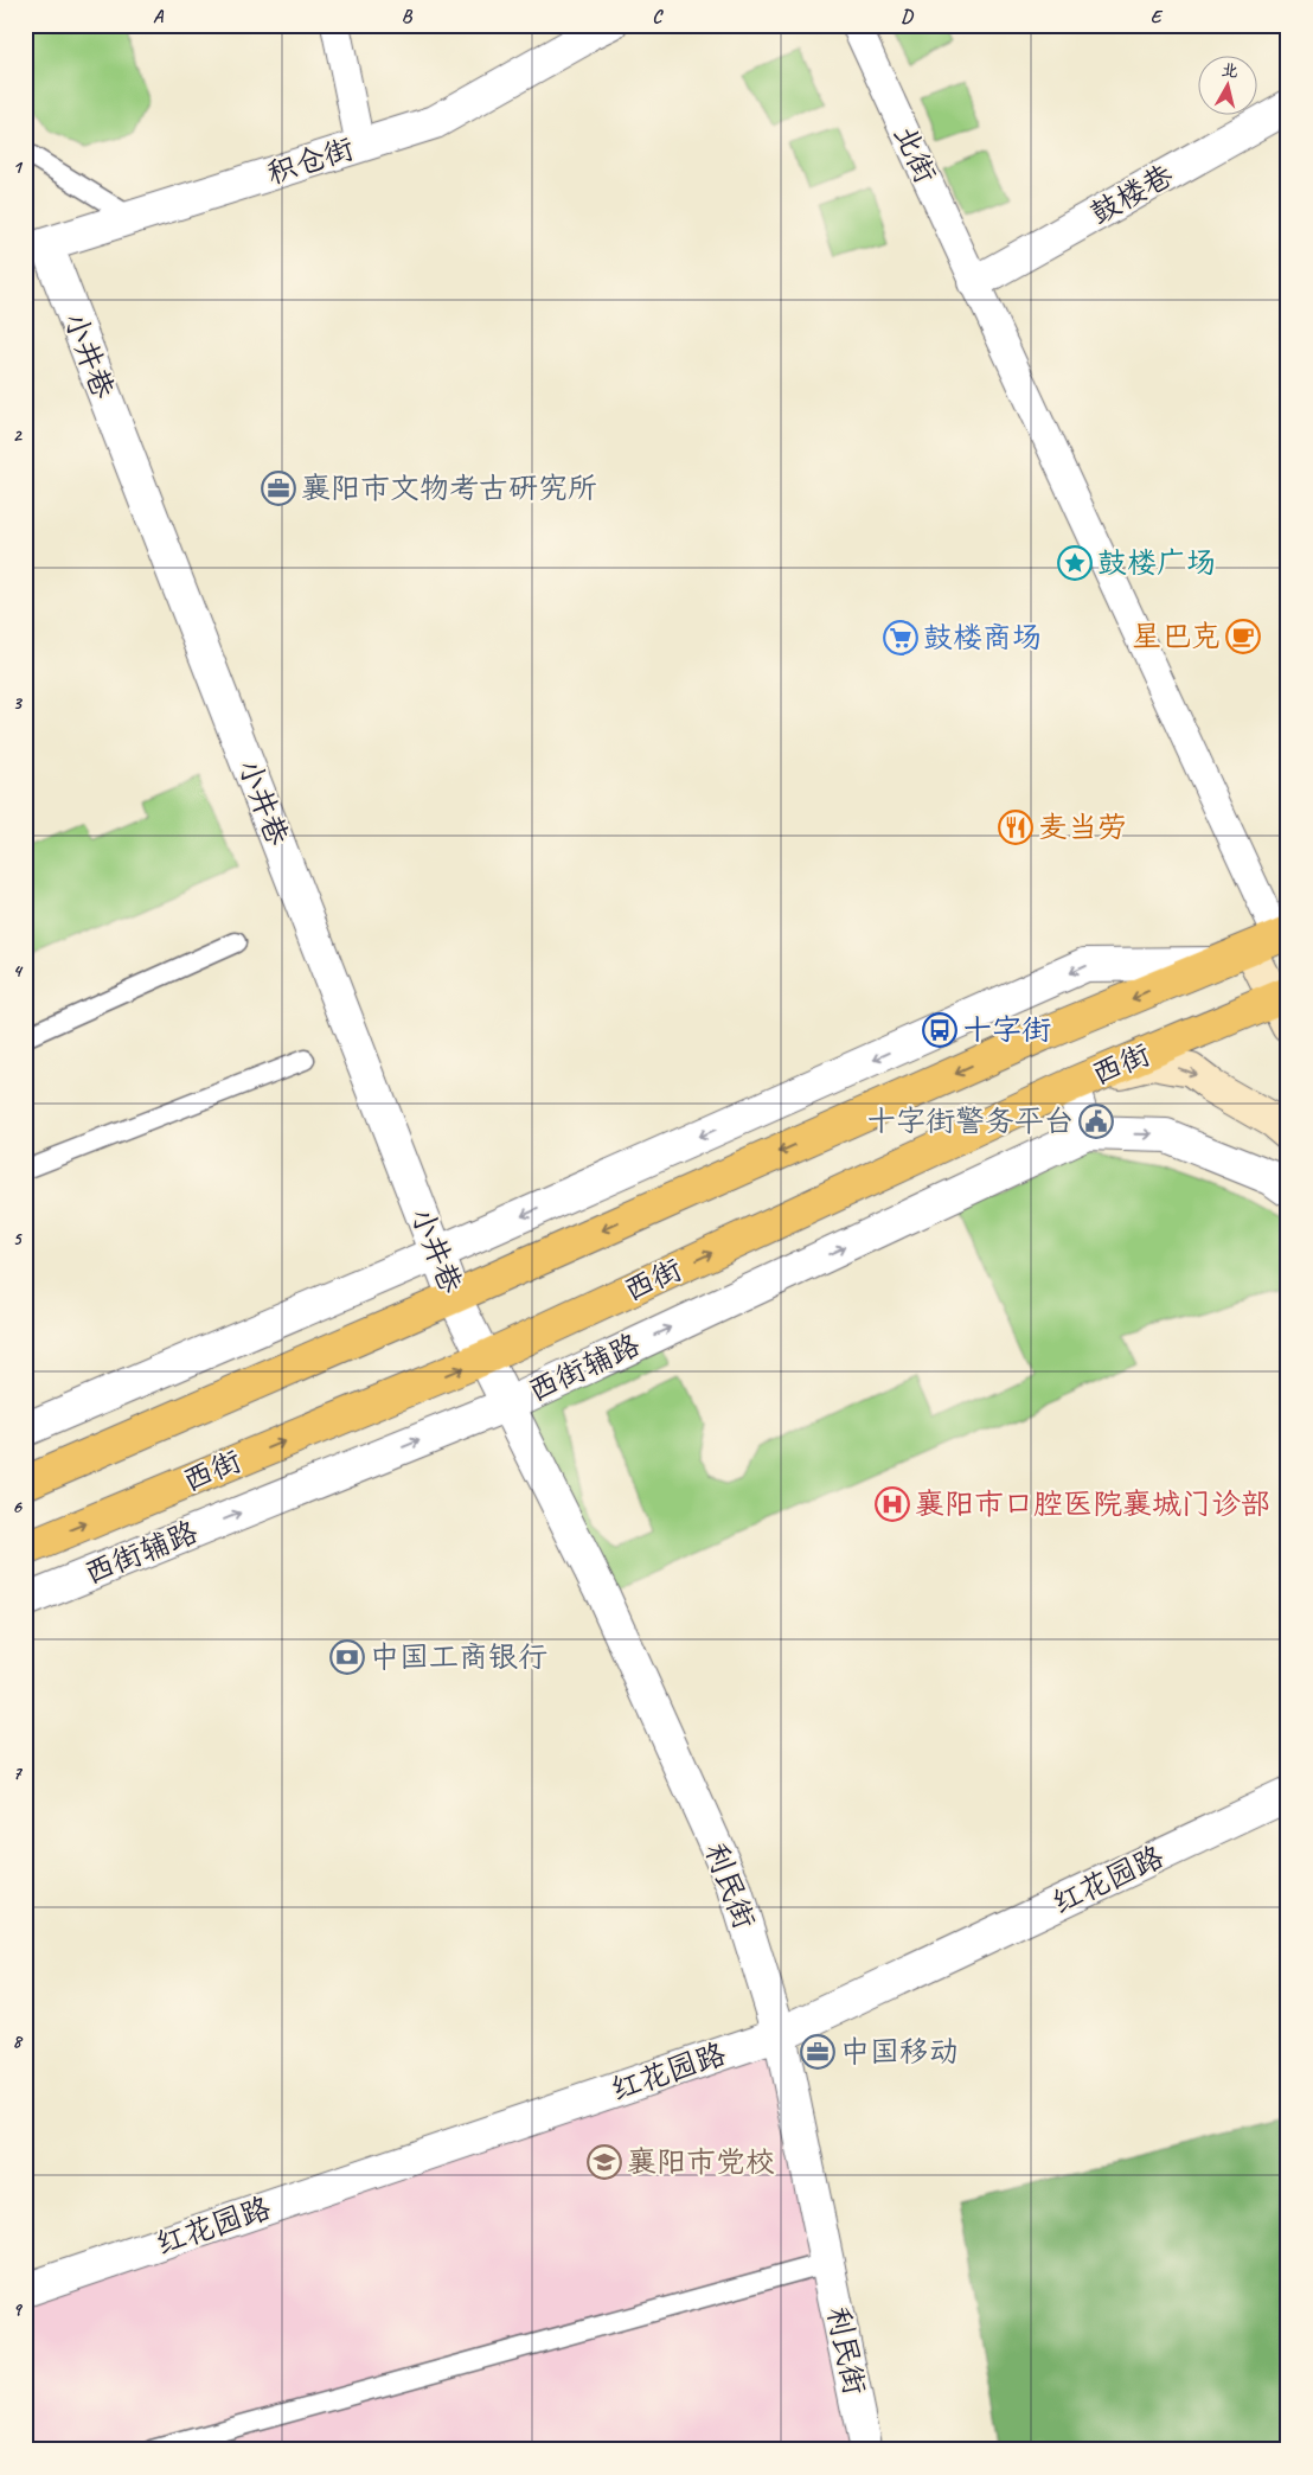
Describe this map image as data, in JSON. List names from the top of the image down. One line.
{"streets":{"main road":["西街"],"street":["北街","积仓街","鼓楼巷","小井巷","西街辅路","红花园路","利民街"]},"crossings":[["北街","鼓楼巷"],["北街","西街"],["积仓街","小井巷"],["小井巷","西街"],["小井巷","利民街"],["西街","利民街"],["西街辅路","利民街"],["红花园路","利民街"]],"places":{"office":["襄阳市文物考古研究所","中国移动"],"place":["鼓楼广场"],"cafe":["星巴克"],"supermarket":["鼓楼商场"],"restaurant":["麦当劳"],"bus stop":["十字街"],"public building":["十字街警务平台"],"hospital":["襄阳市口腔医院襄城门诊部"],"bank":["中国工商银行"],"school or university":["襄阳市党校"]},"north":"top","grid":{"columns":["A","B","C","D","E"],"rows":["1","2","3","4","5","6","7","8","9"]}}
